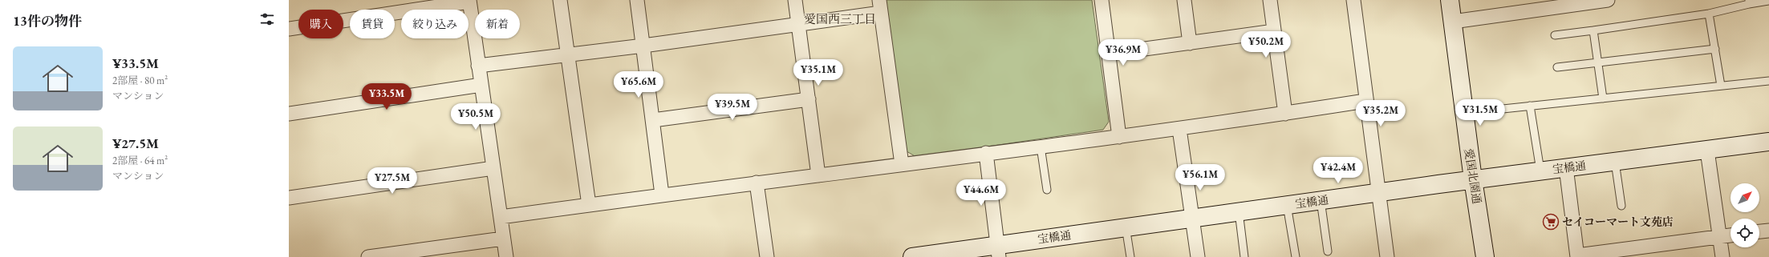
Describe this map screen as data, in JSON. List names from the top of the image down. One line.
{"streets":{"street":["宝橋通","愛国北園通"]},"crossings":[["宝橋通","愛国北園通"]],"districts":["愛国西三丁目"],"places":{"supermarket":["セイコーマート文苑店"]},"north":"top right","page":{"heading":"13件の物件","chip":["購入","賃貸","絞り込み","新着"],"price":["¥50.2M","¥36.9M","¥35.1M","¥65.6M","¥33.5M","¥39.5M","¥31.5M","¥35.2M","¥50.5M","¥42.4M","¥56.1M","¥27.5M","¥44.6M"],"list":[{"name":"¥33.5M","note":"2部屋 · 80 m² · マンション"},{"name":"¥27.5M","note":"2部屋 · 64 m² · マンション"}]}}
